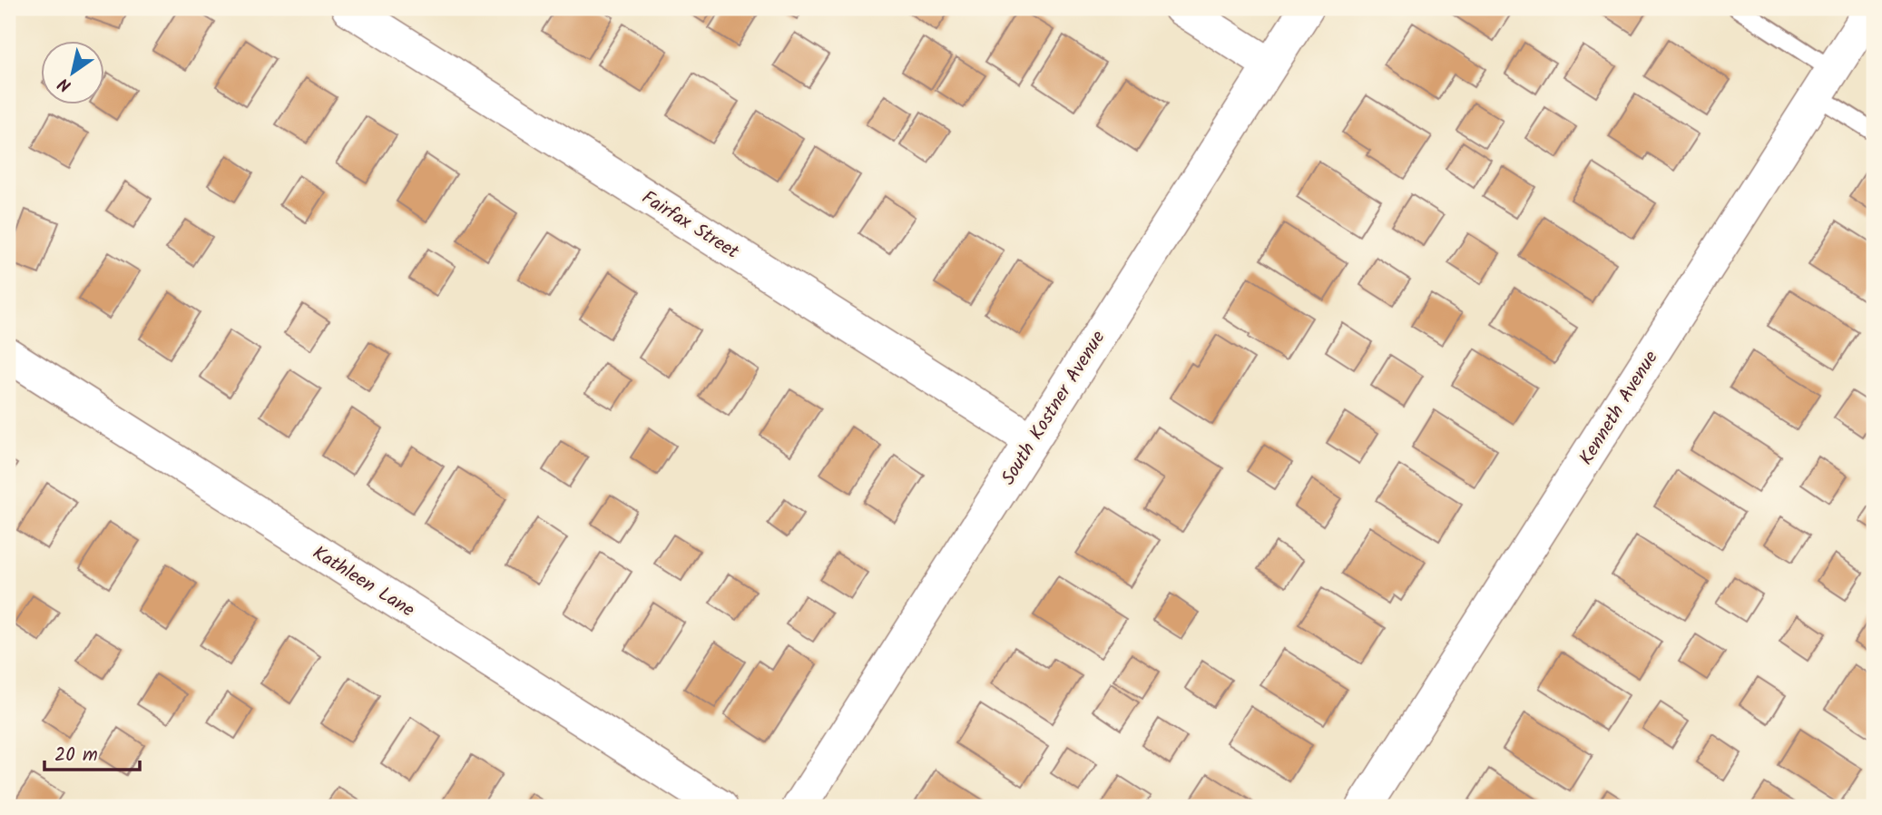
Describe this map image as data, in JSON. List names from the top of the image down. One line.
{"streets":{"street":["Fairfax Street","South Kostner Avenue","Kenneth Avenue","Kathleen Lane"]},"crossings":[["Fairfax Street","South Kostner Avenue"]],"scale_bar":"20 m","north":"bottom left"}
